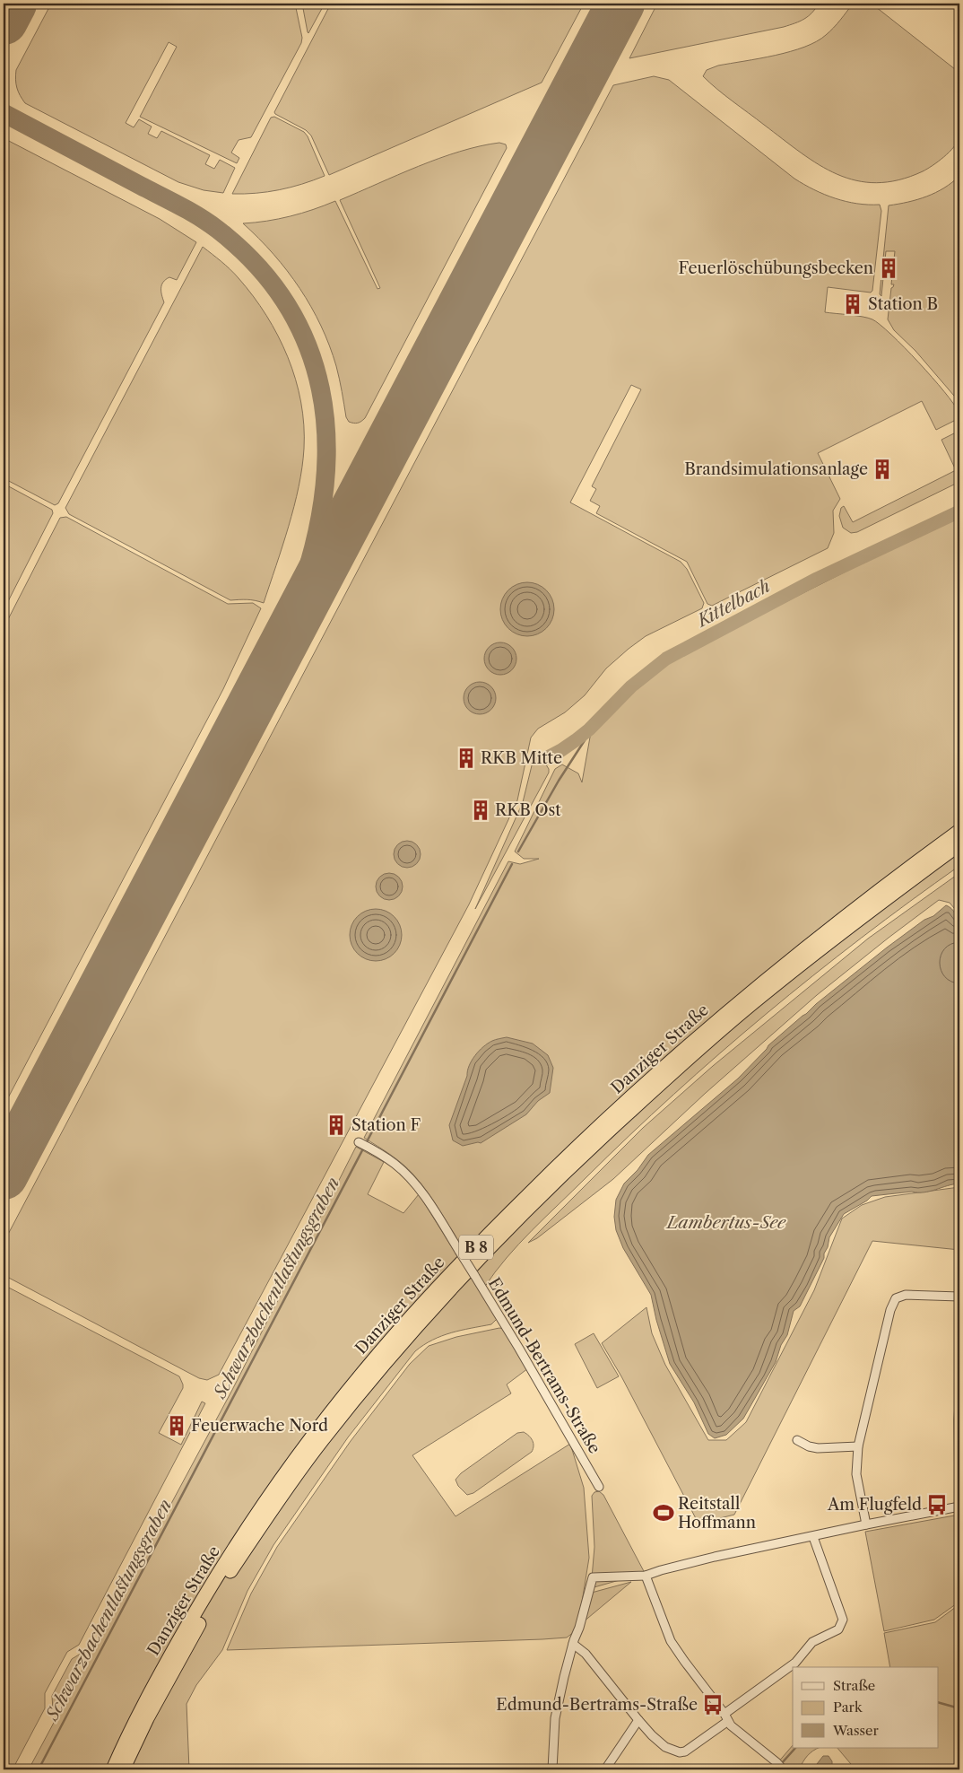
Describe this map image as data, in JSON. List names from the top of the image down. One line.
{"streets":{"highway":["Danziger Straße","B 8"],"street":["Edmund-Bertrams-Straße"]},"water":["Kittelbach","Lambertus-See","Schwarzbachentlastungsgraben"],"places":{"building":["Feuerlöschübungsbecken","Station B","Brandsimulationsanlage","RKB Mitte","RKB Ost","Station F","Feuerwache Nord"],"bus stop":["Am Flugfeld","Edmund-Bertrams-Straße"],"sports":["Reitstall Hoffmann"]},"legend":["Straße","Park","Wasser"]}
